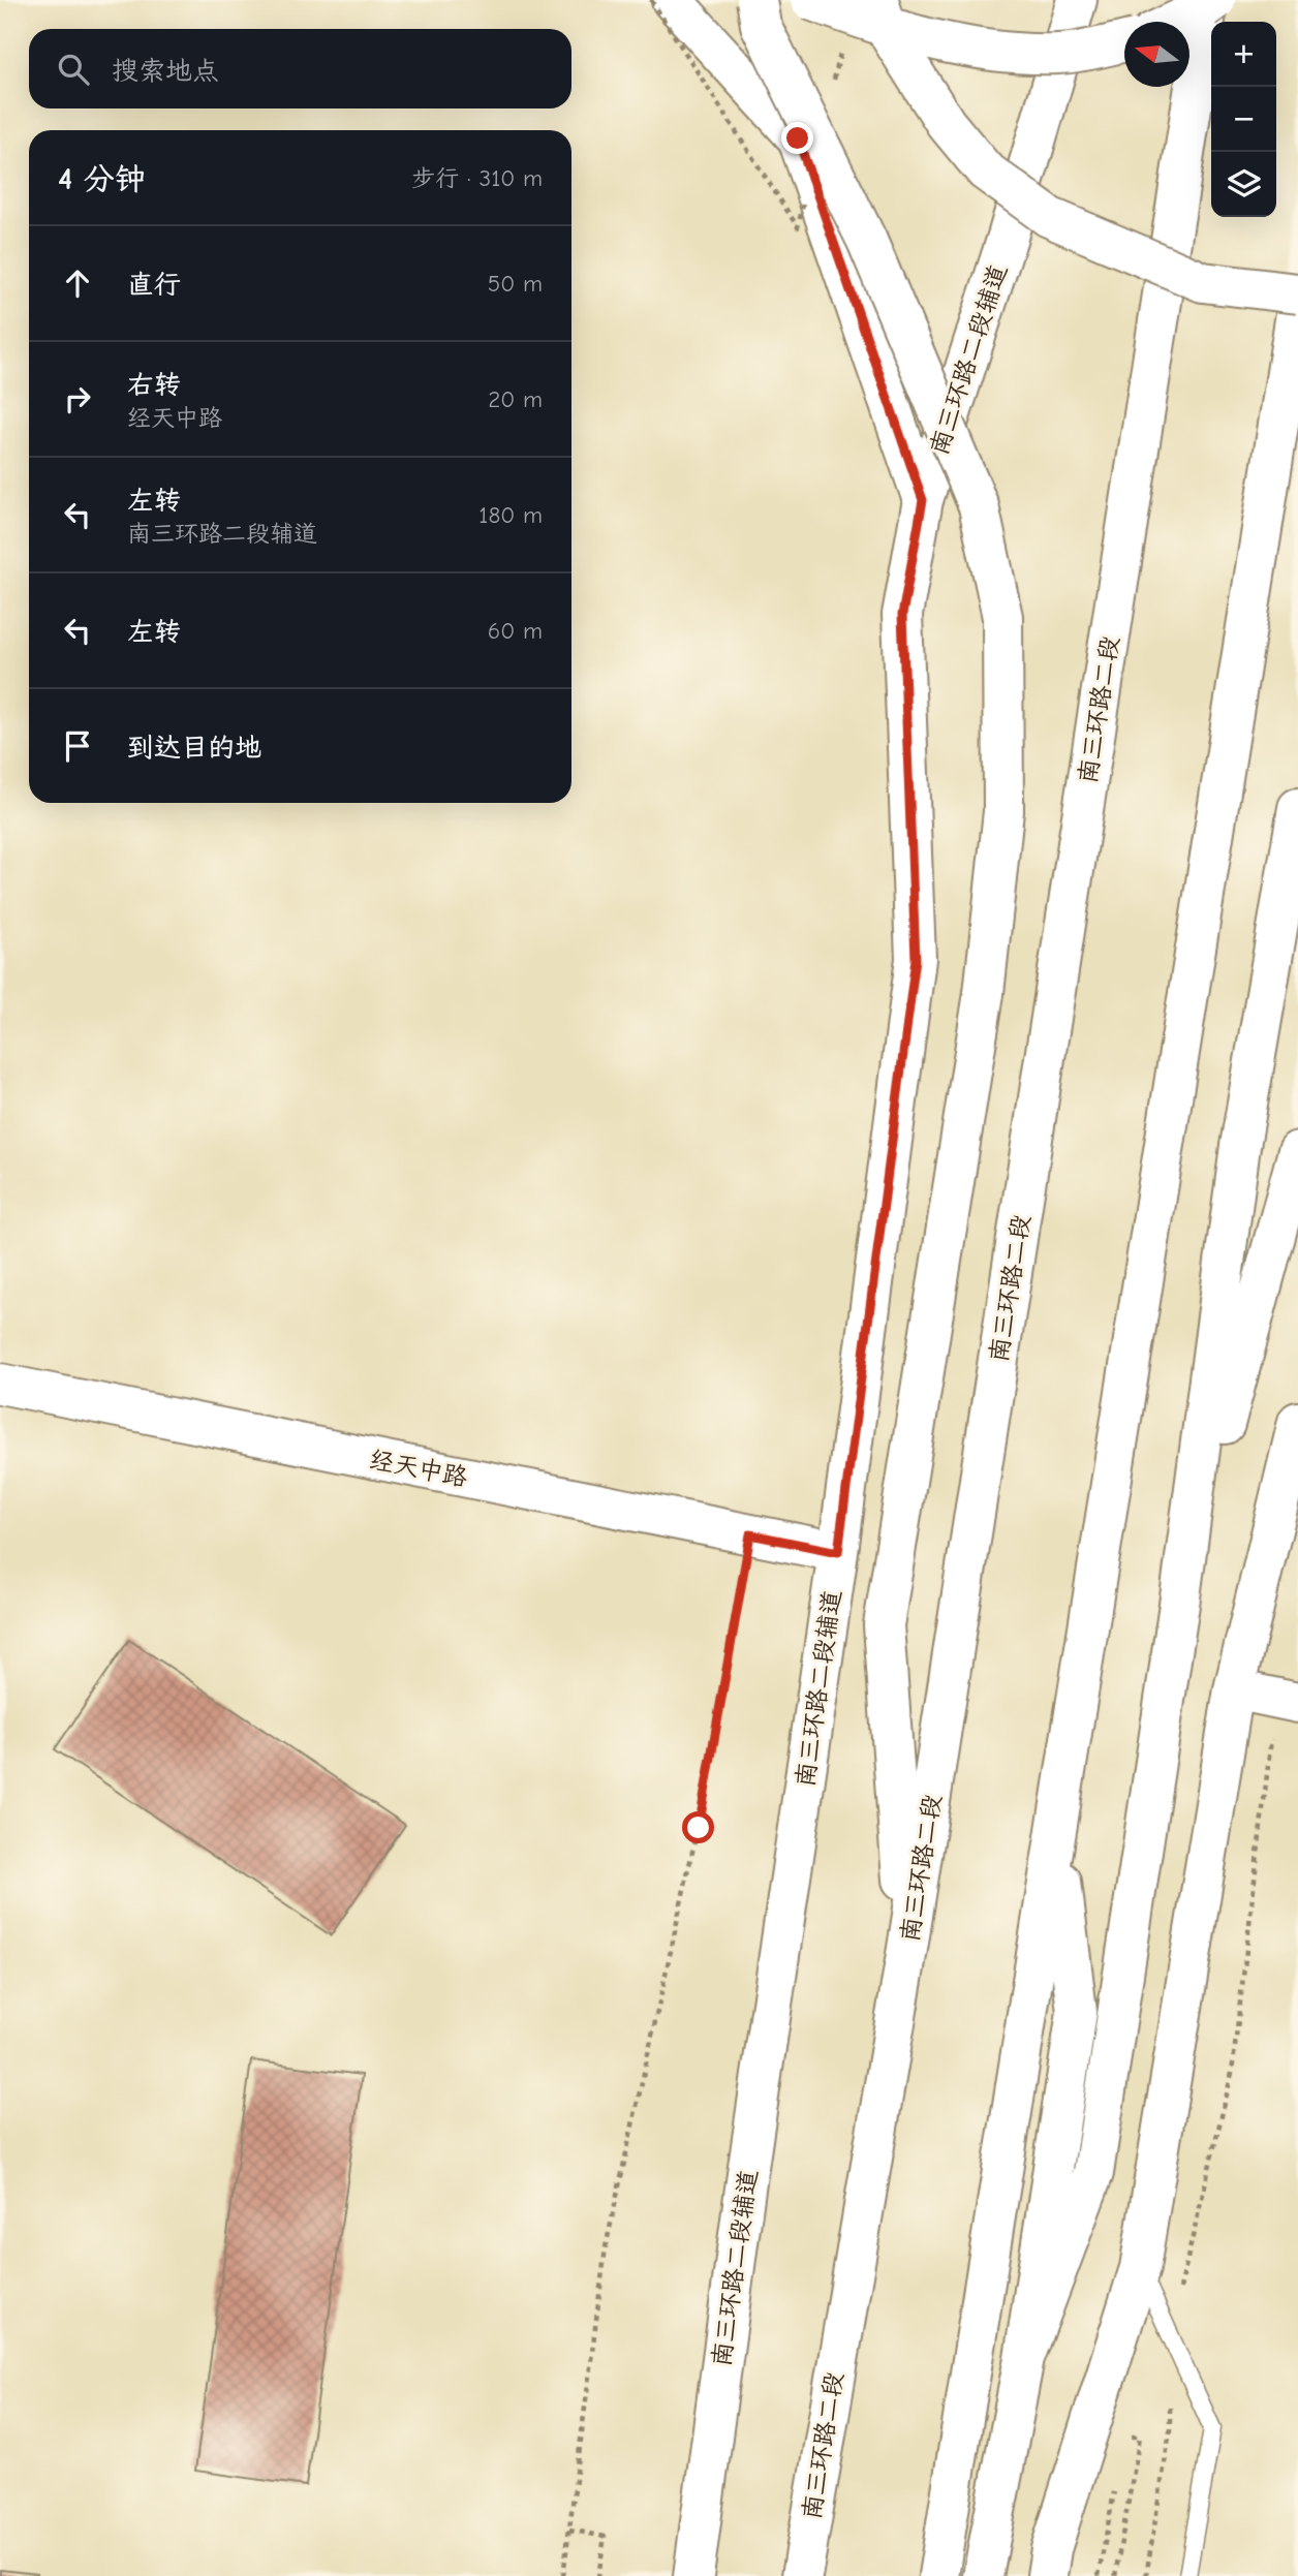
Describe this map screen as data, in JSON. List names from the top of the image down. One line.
{"streets":{"main road":["南三环路二段辅道","南三环路二段","经天中路"]},"crossings":[["南三环路二段辅道","经天中路"]],"north":"left","page":{"map_buttons":["+","−"],"search":"搜索地点","heading":["4 分钟","步行 · 310 m"],"list":[["直行","50 m"],["右转","经天中路","20 m"],["左转","南三环路二段辅道","180 m"],["左转","60 m"],"到达目的地"]}}
